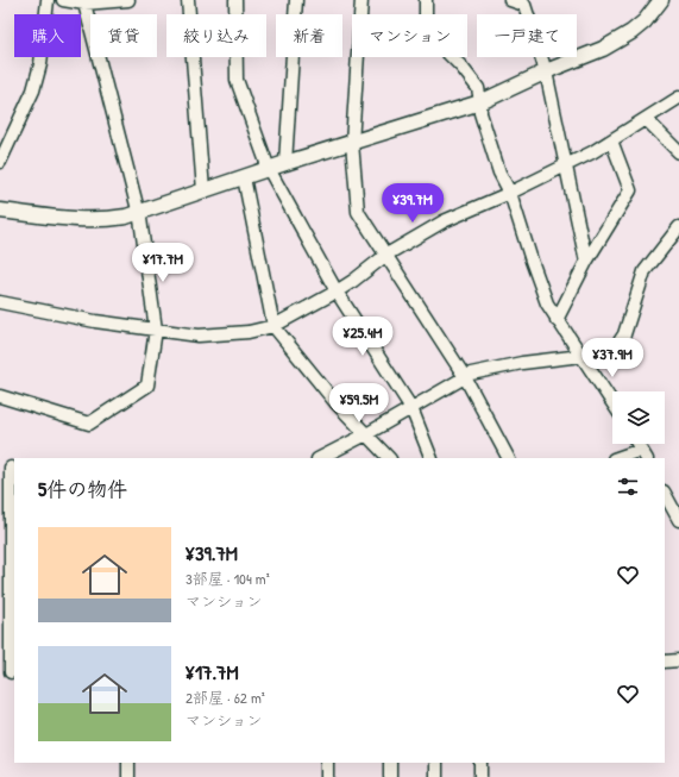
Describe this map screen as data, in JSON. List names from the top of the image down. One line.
{"page":{"chip":["購入","賃貸","絞り込み","新着","マンション","一戸建て"],"price":["¥39.7M","¥17.7M","¥25.4M","¥37.9M","¥59.5M"],"heading":"5件の物件","list":[{"name":"¥39.7M","note":"3部屋 · 104 m² · マンション"},{"name":"¥17.7M","note":"2部屋 · 62 m² · マンション"}]}}
